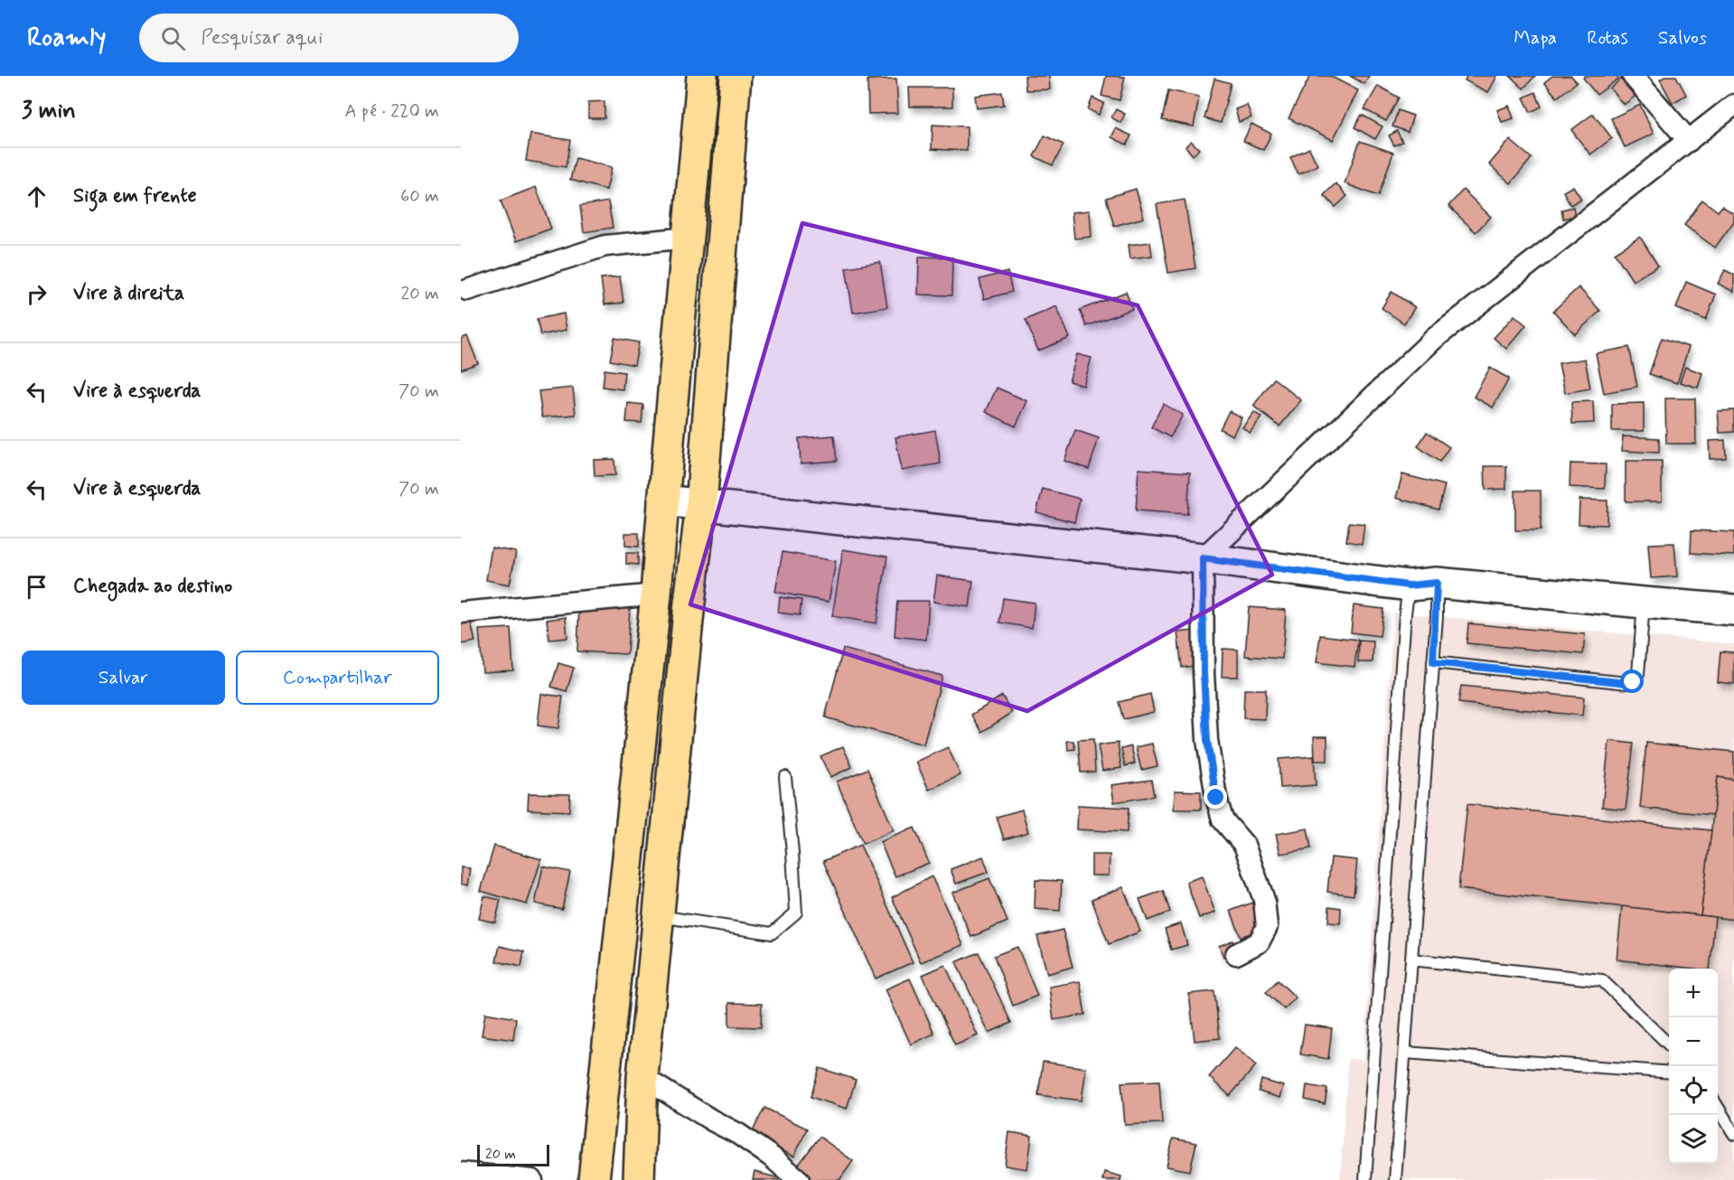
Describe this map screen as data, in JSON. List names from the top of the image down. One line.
{"scale_bar":"20 m","page":{"header":"Roamly","search":"Pesquisar aqui","nav":["Mapa","Rotas","Salvos"],"heading":["3 min","A pé · 220 m"],"list":[["Siga em frente","60 m"],["Vire à direita","20 m"],["Vire à esquerda","70 m"],["Vire à esquerda","70 m"],"Chegada ao destino"],"buttons":["Salvar","Compartilhar"],"map_buttons":["+","−"],"scale":"20 m"}}
